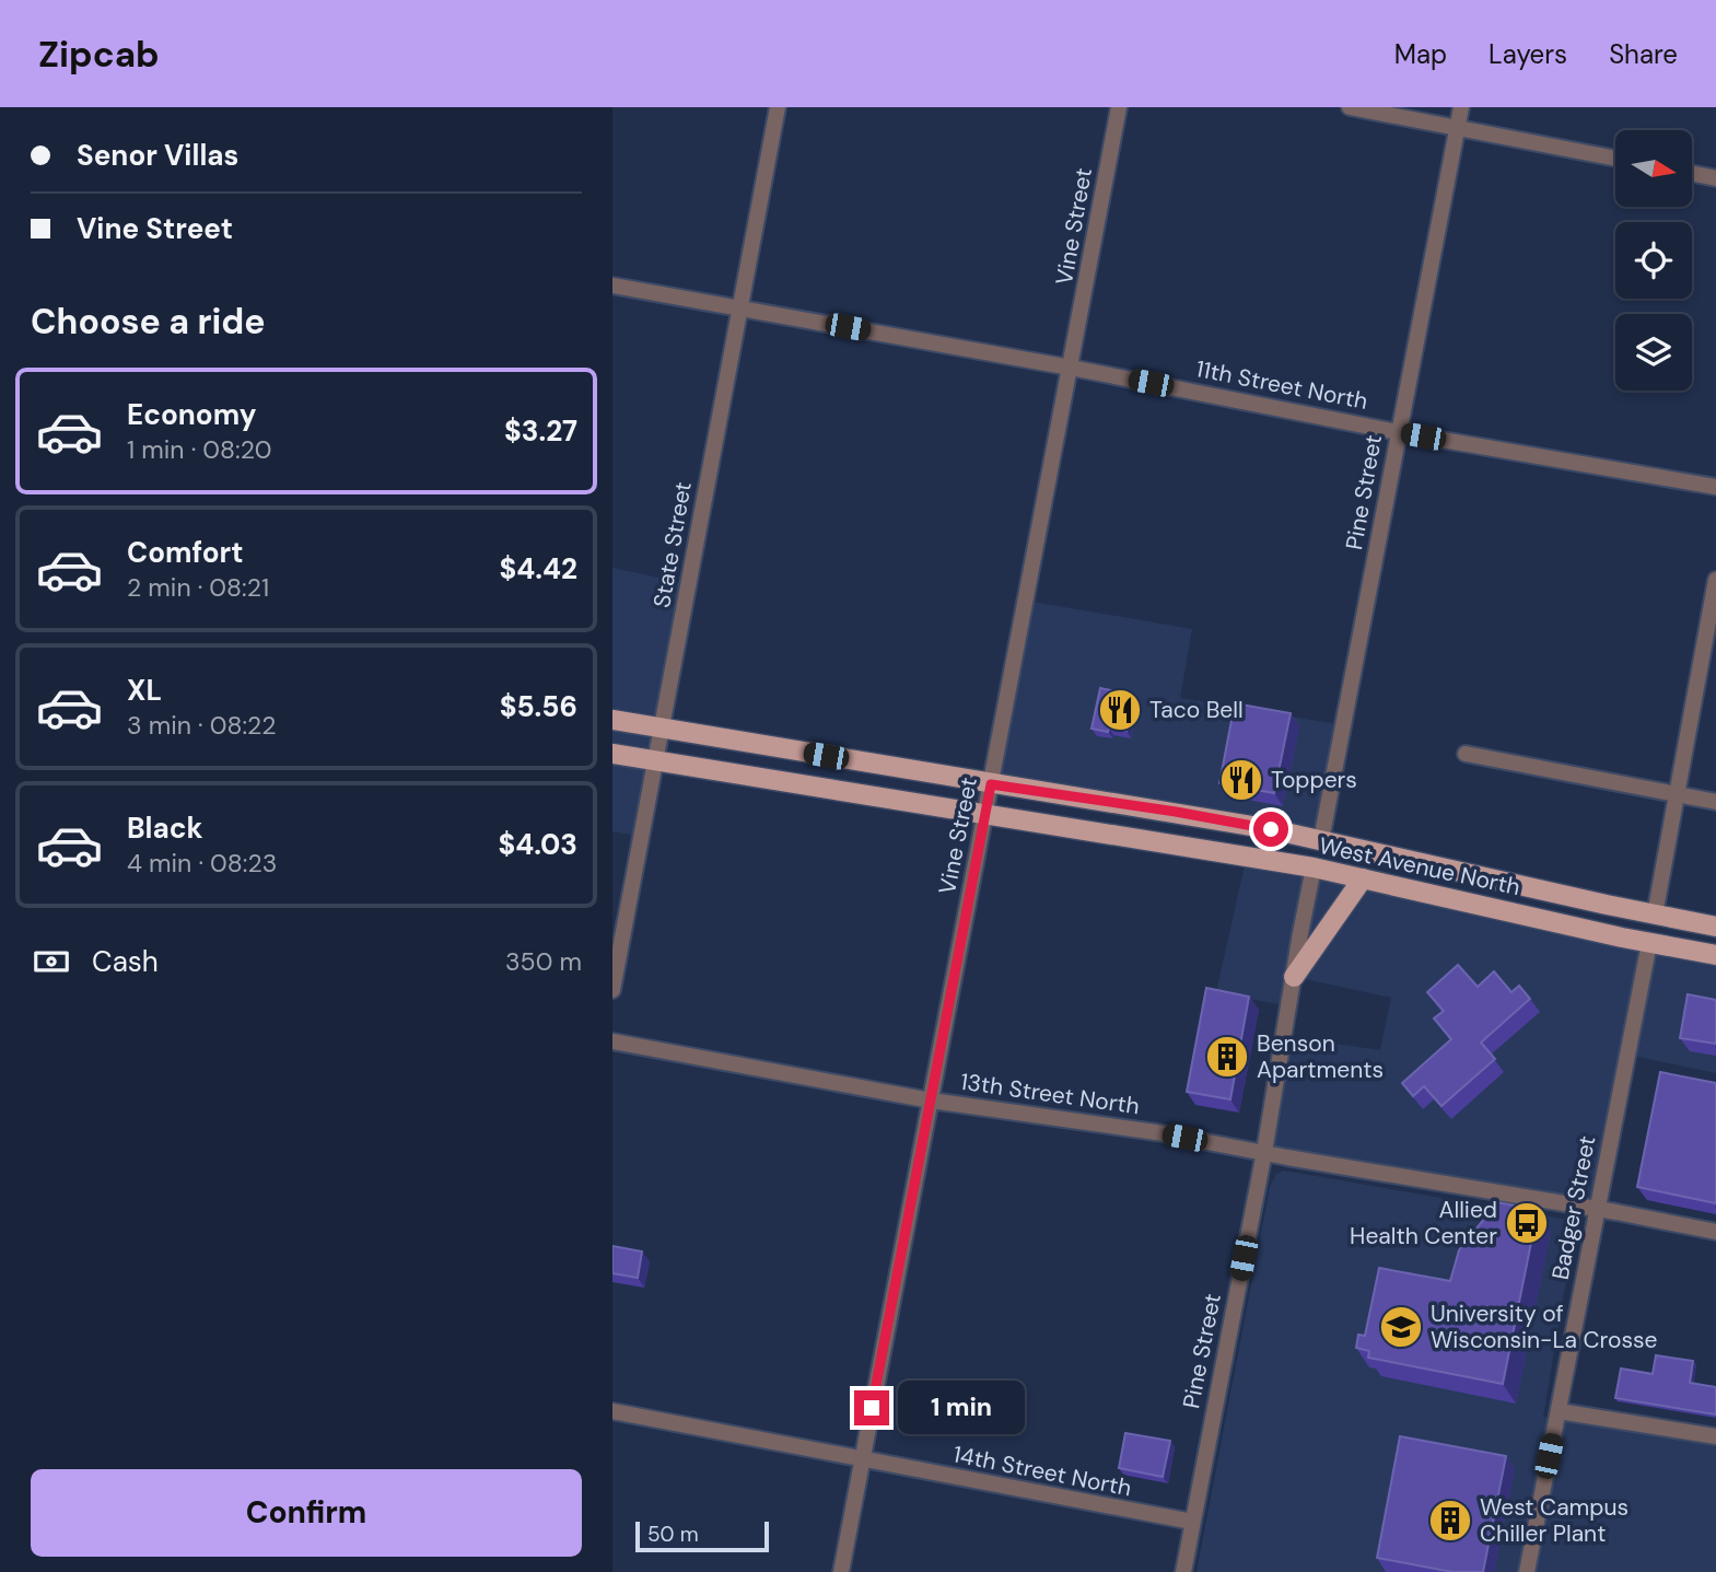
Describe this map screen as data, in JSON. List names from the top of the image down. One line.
{"streets":{"main road":["West Avenue North"],"street":["Vine Street","11th Street North","Pine Street","State Street","13th Street North","Badger Street","14th Street North"]},"crossings":[["Vine Street","11th Street North"],["Vine Street","West Avenue North"],["Vine Street","13th Street North"],["Vine Street","14th Street North"],["11th Street North","Pine Street"],["11th Street North","State Street"],["Pine Street","West Avenue North"],["Pine Street","13th Street North"],["Pine Street","14th Street North"],["State Street","West Avenue North"],["West Avenue North","Badger Street"],["13th Street North","Badger Street"]],"places":{"restaurant":["Taco Bell","Toppers"],"building":["Benson Apartments","West Campus Chiller Plant"],"bus stop":["Allied Health Center"],"school or university":["University of Wisconsin-La Crosse"]},"scale_bar":"50 m","north":"right","page":{"header":"Zipcab","nav":["Map","Layers","Share"],"banner":["Senor Villas","Vine Street"],"heading":"Choose a ride","list":[{"name":"Economy","note":"1 min · 08:20","value":"$3.27"},{"name":"Comfort","note":"2 min · 08:21","value":"$4.42"},{"name":"XL","note":"3 min · 08:22","value":"$5.56"},{"name":"Black","note":"4 min · 08:23","value":"$4.03"}],"pay":["Cash","350 m"],"bubble":"1 min","buttons":"Confirm","scale":"50 m"}}
